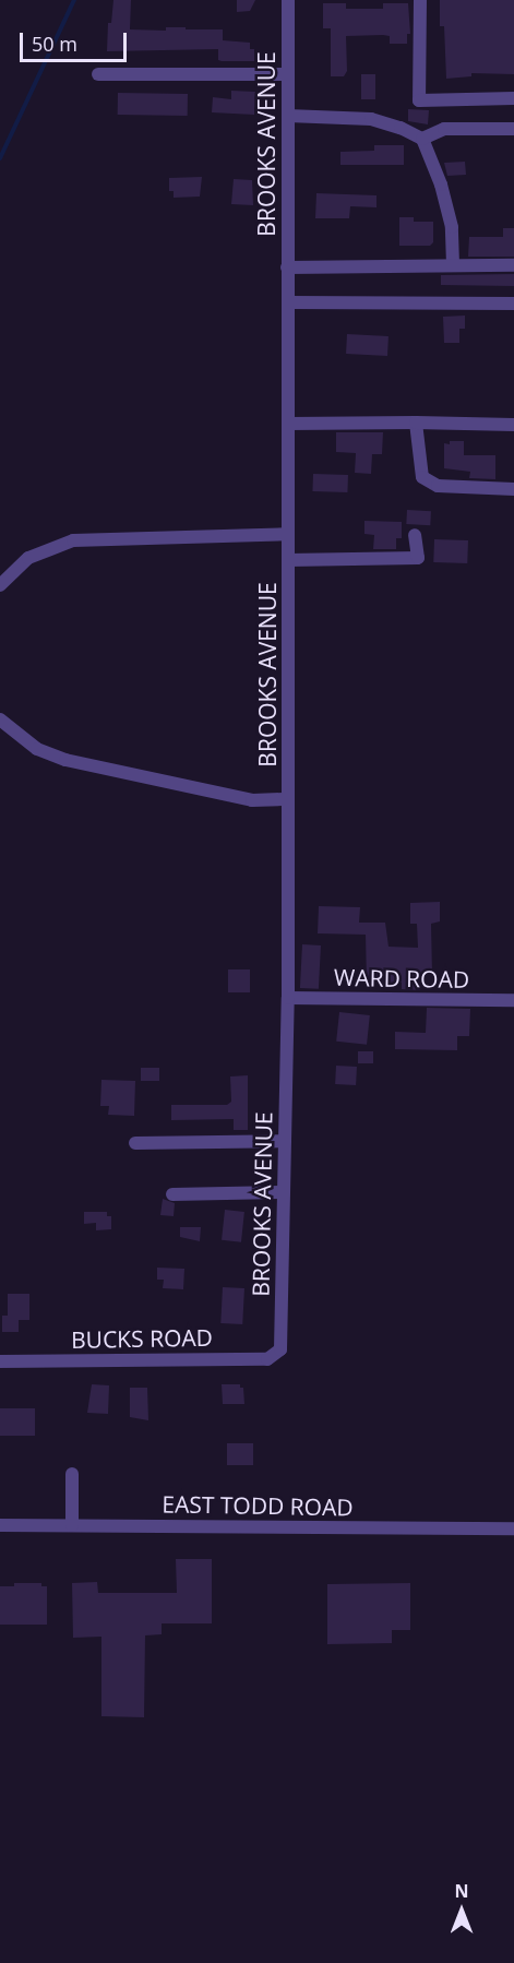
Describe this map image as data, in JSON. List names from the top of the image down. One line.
{"streets":{"street":["BROOKS AVENUE","WARD ROAD","BUCKS ROAD","EAST TODD ROAD"]},"crossings":[["BROOKS AVENUE","WARD ROAD"],["BROOKS AVENUE","BUCKS ROAD"]],"scale_bar":"50 m","north":"top"}
